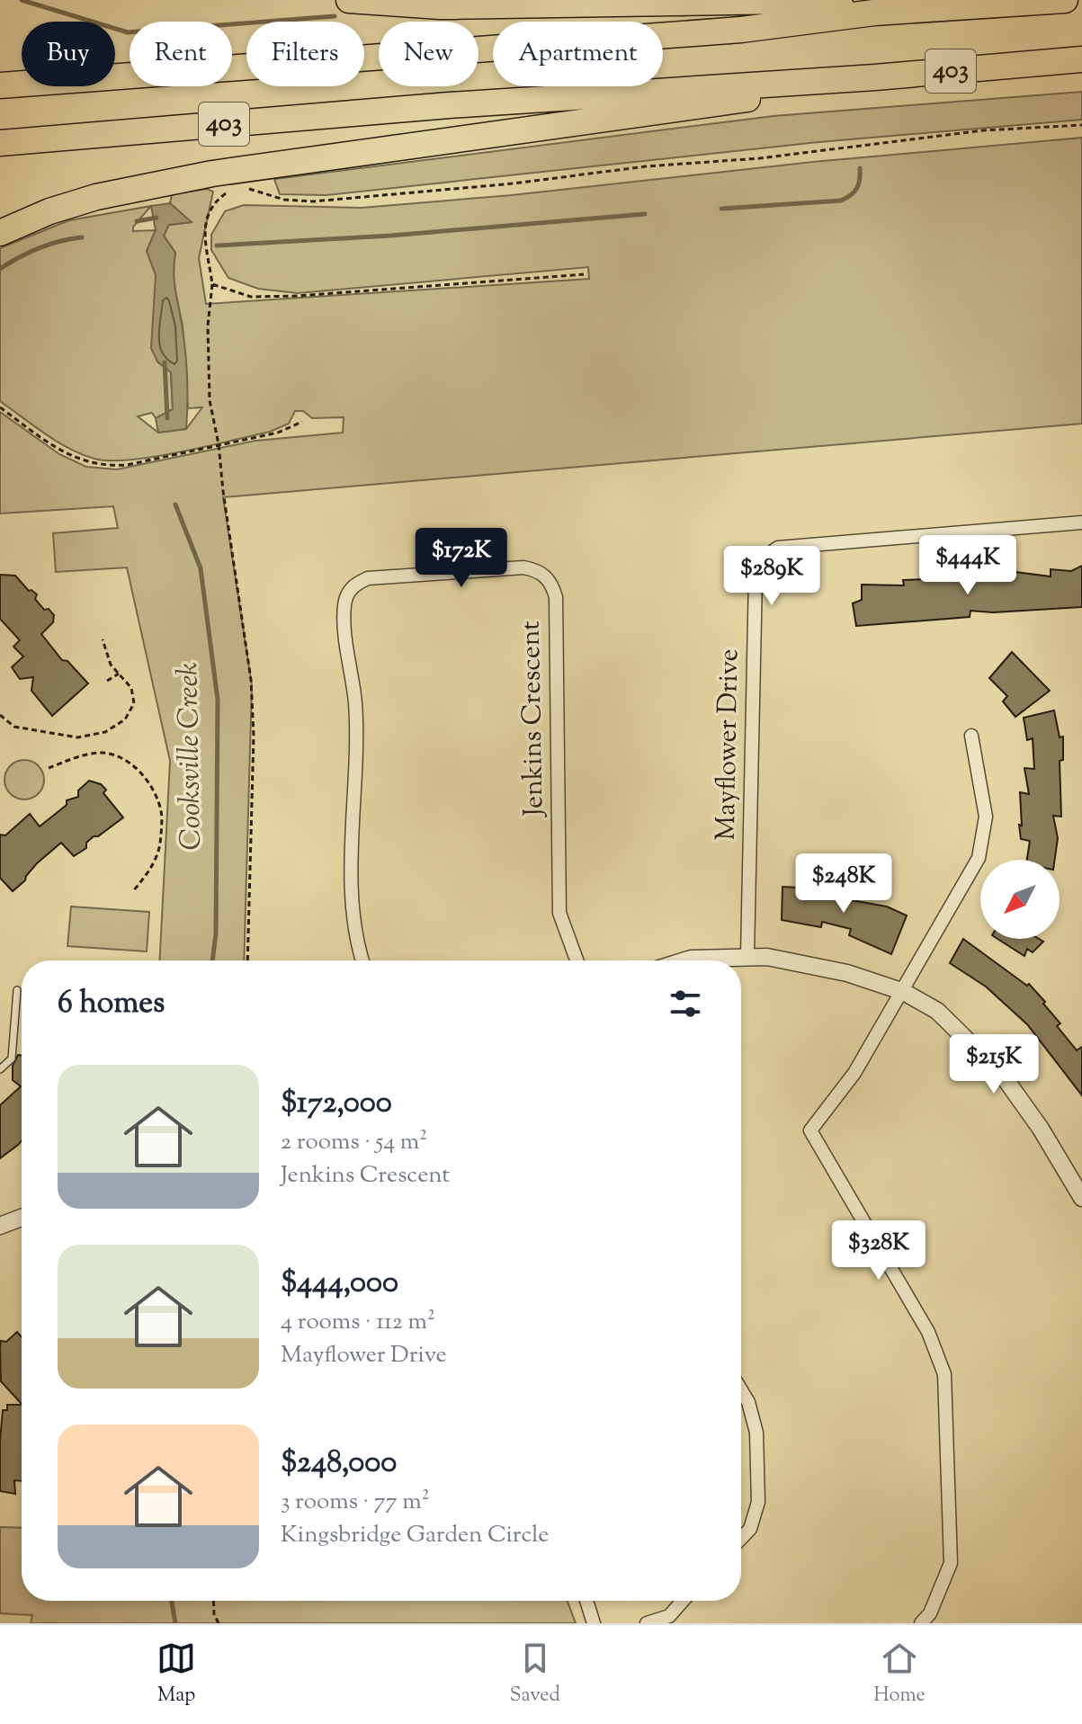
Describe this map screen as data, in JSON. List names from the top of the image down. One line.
{"streets":{"highway":["403"],"street":["Jenkins Crescent","Mayflower Drive"]},"water":["Cooksville Creek"],"north":"bottom left","page":{"chip":["Buy","Rent","Filters","New","Apartment"],"price":["$172K","$444K","$289K","$248K","$215K","$328K"],"heading":"6 homes","list":[{"name":"$172,000","note":"2 rooms · 54 m² · Jenkins Crescent"},{"name":"$444,000","note":"4 rooms · 112 m² · Mayflower Drive"},{"name":"$248,000","note":"3 rooms · 77 m² · Kingsbridge Garden Circle"}],"tabs":["Map","Saved","Home"]}}
